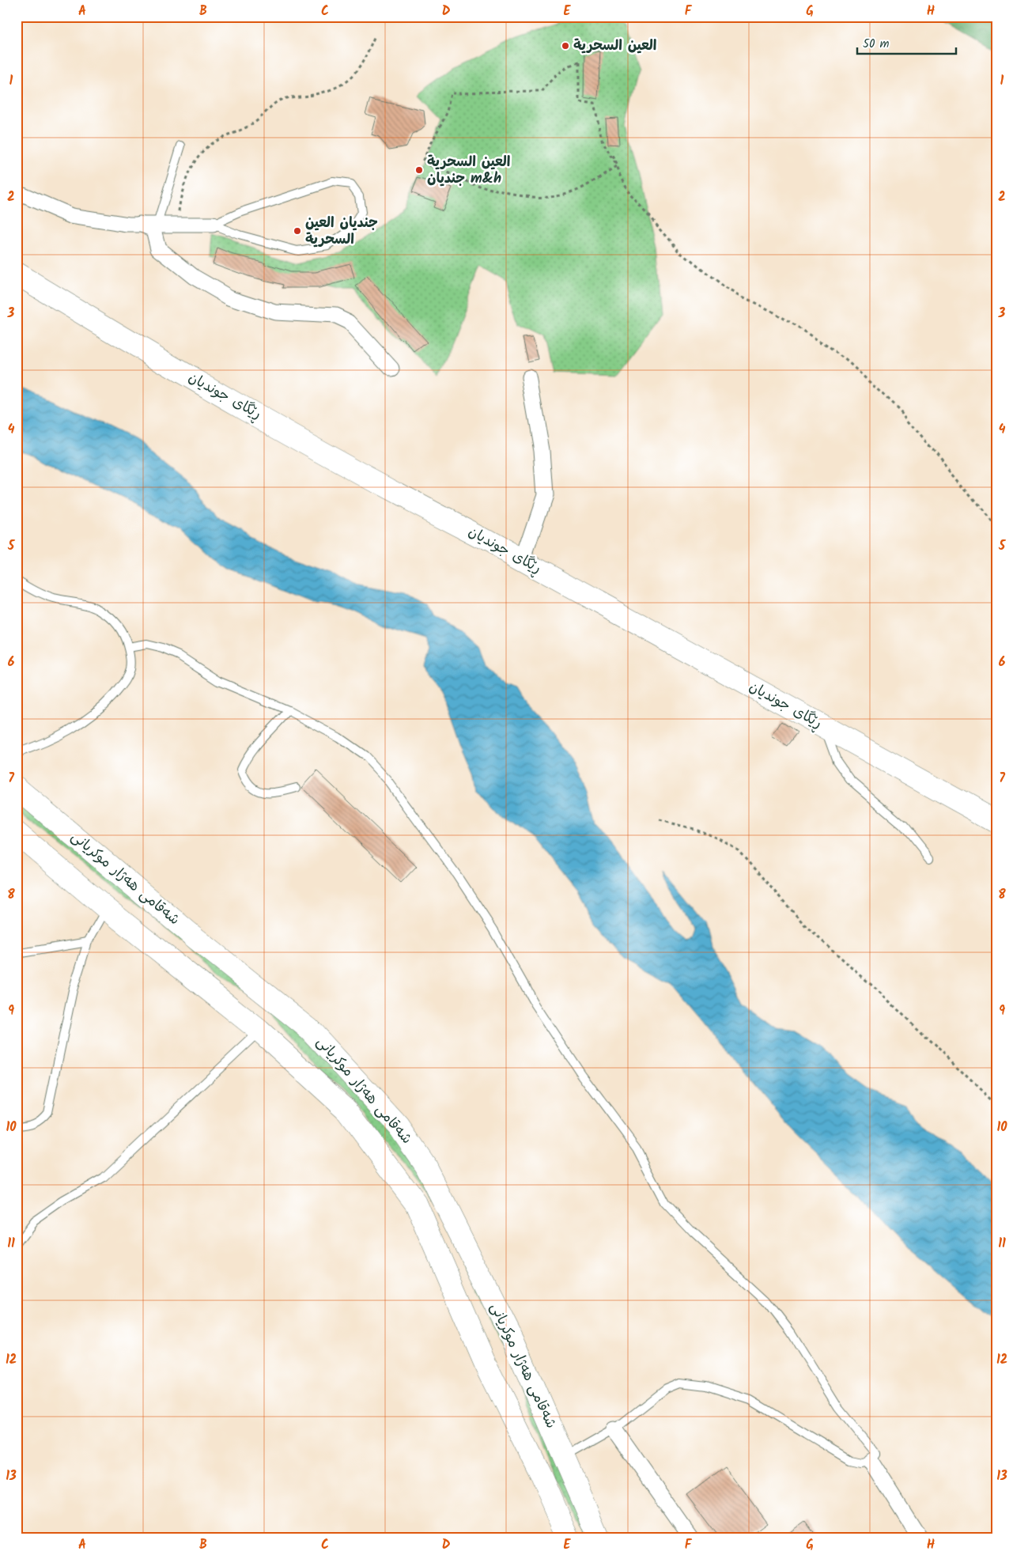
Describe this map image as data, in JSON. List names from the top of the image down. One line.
{"streets":{"main road":["ڕێگای جوندیان","شەقامی ھەژار موکریانی"]},"places":["العين السحرية","العين السحرية جنديان m&h","جنديان العين السحرية"],"scale_bar":"50 m","grid":{"columns":["A","B","C","D","E","F","G","H"],"rows":["1","2","3","4","5","6","7","8","9","10","11","12","13"]}}
